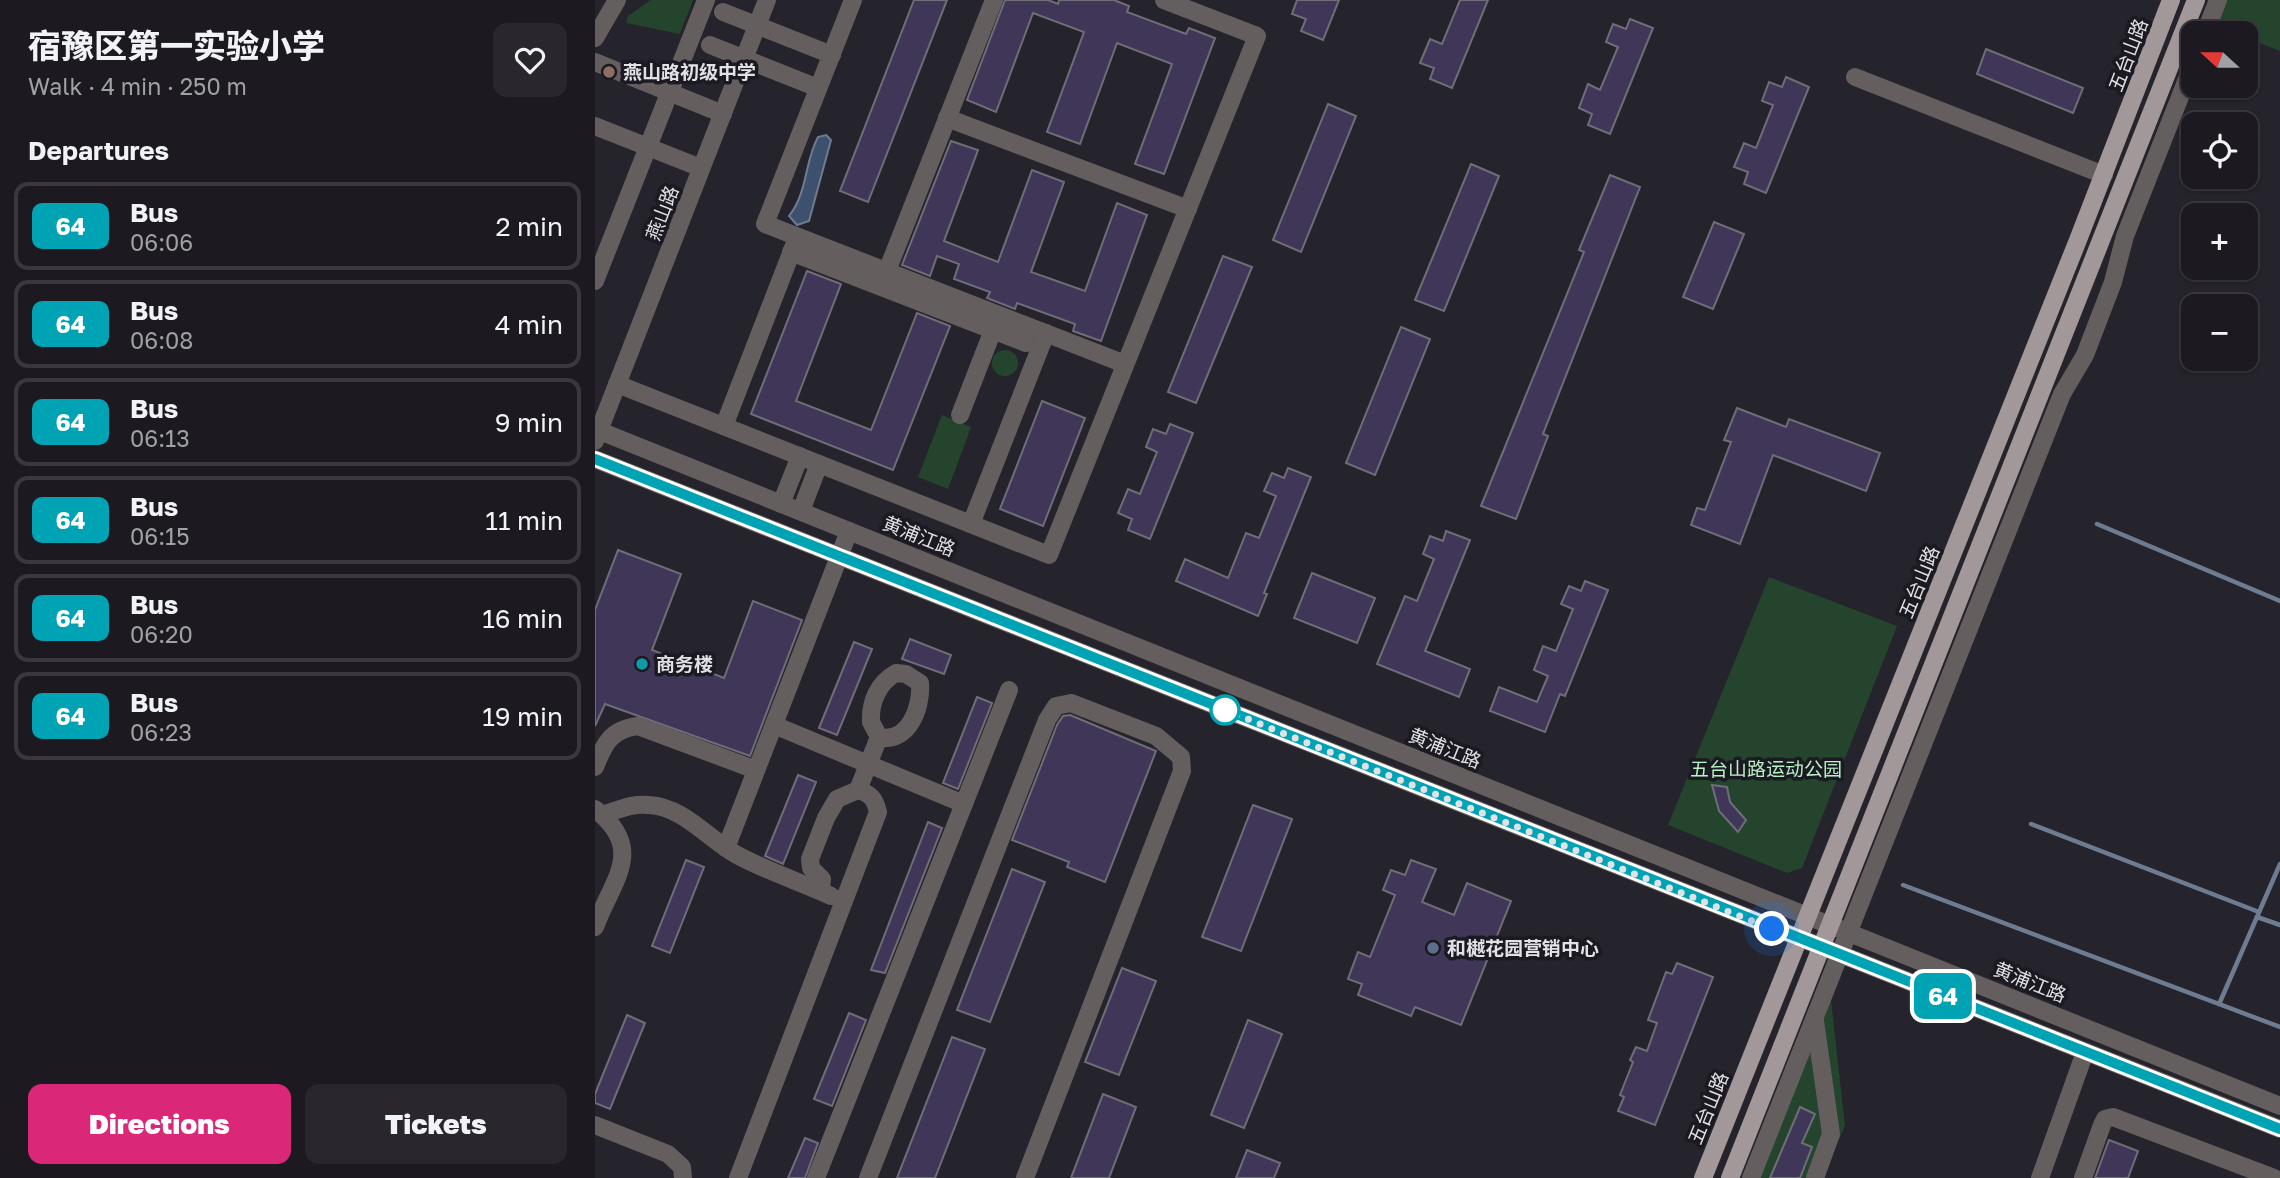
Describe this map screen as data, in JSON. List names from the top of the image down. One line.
{"streets":{"main road":["五台山路"],"street":["燕山路","黄浦江路"]},"crossings":[["五台山路","黄浦江路"],["燕山路","黄浦江路"]],"parks":["五台山路运动公园"],"places":["燕山路初级中学","商务楼","和樾花园营销中心"],"lines":["bus line 64"],"north":"left","page":{"heading":[["宿豫区第一实验小学","Walk · 4 min · 250 m"],"Departures"],"on_map":"64","map_buttons":["+","−"],"list":[{"mark":"64","name":"Bus","note":"06:06","value":"2 min"},{"mark":"64","name":"Bus","note":"06:08","value":"4 min"},{"mark":"64","name":"Bus","note":"06:13","value":"9 min"},{"mark":"64","name":"Bus","note":"06:15","value":"11 min"},{"mark":"64","name":"Bus","note":"06:20","value":"16 min"},{"mark":"64","name":"Bus","note":"06:23","value":"19 min"}],"buttons":["Directions","Tickets"]}}
